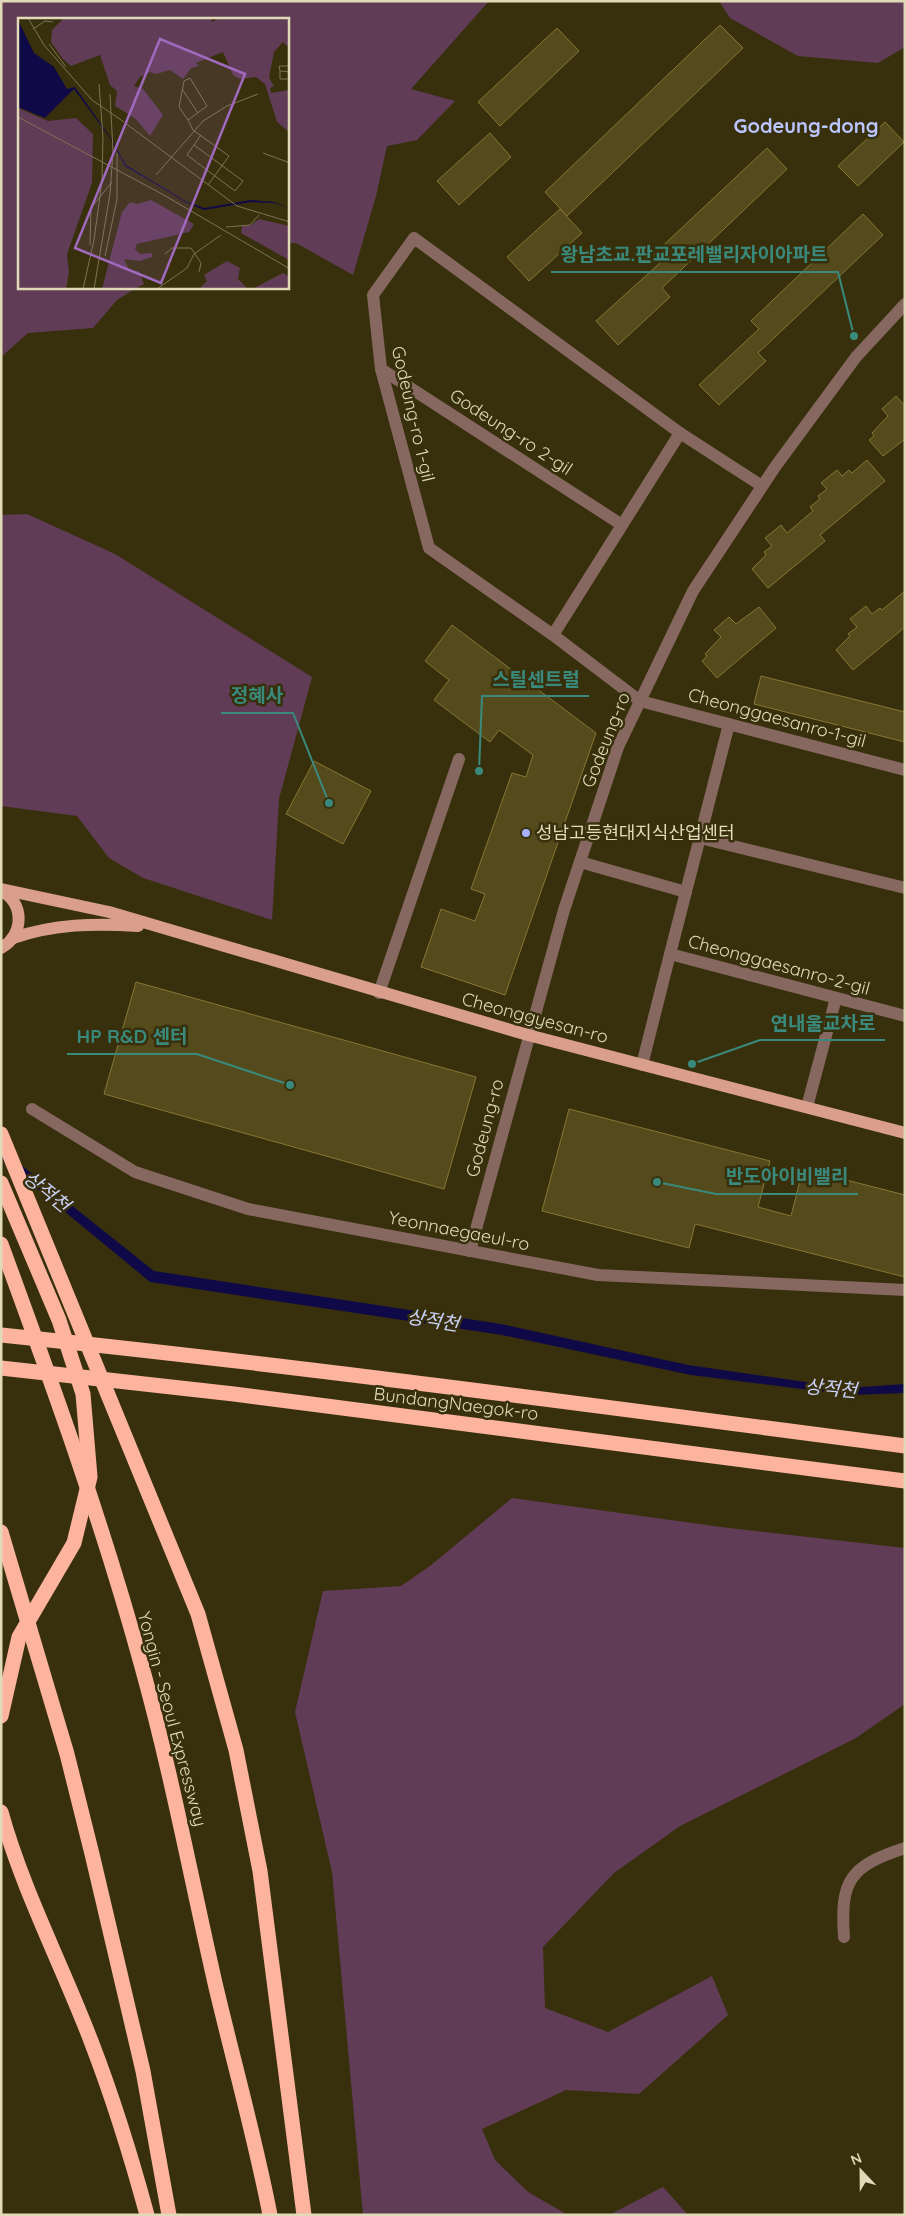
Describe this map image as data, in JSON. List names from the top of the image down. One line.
{"streets":{"highway":["BundangNaegok-ro","Yongin - Seoul Expressway"],"main road":["Cheonggyesan-ro"],"street":["Godeung-ro 1-gil","Godeung-ro 2-gil","Cheonggaesanro-1-gil","Godeung-ro","Cheonggaesanro-2-gil","Yeonnaegaeul-ro"]},"crossings":[["Godeung-ro 1-gil","Godeung-ro 2-gil"],["Godeung-ro 1-gil","Cheonggaesanro-1-gil"],["Godeung-ro 1-gil","Godeung-ro"],["Cheonggaesanro-1-gil","Godeung-ro"],["Cheonggaesanro-1-gil","Cheonggaesanro-2-gil"],["Godeung-ro","Cheonggyesan-ro"],["Godeung-ro","Yeonnaegaeul-ro"]],"districts":["Godeung-dong"],"water":["상적천"],"places":["왕남초교.판교포레밸리자이아파트","스틸센트럴","정혜사","성남고등현대지식산업센터","연내울교차로","HP R&D 센터","반도아이비밸리"],"north":"top"}
